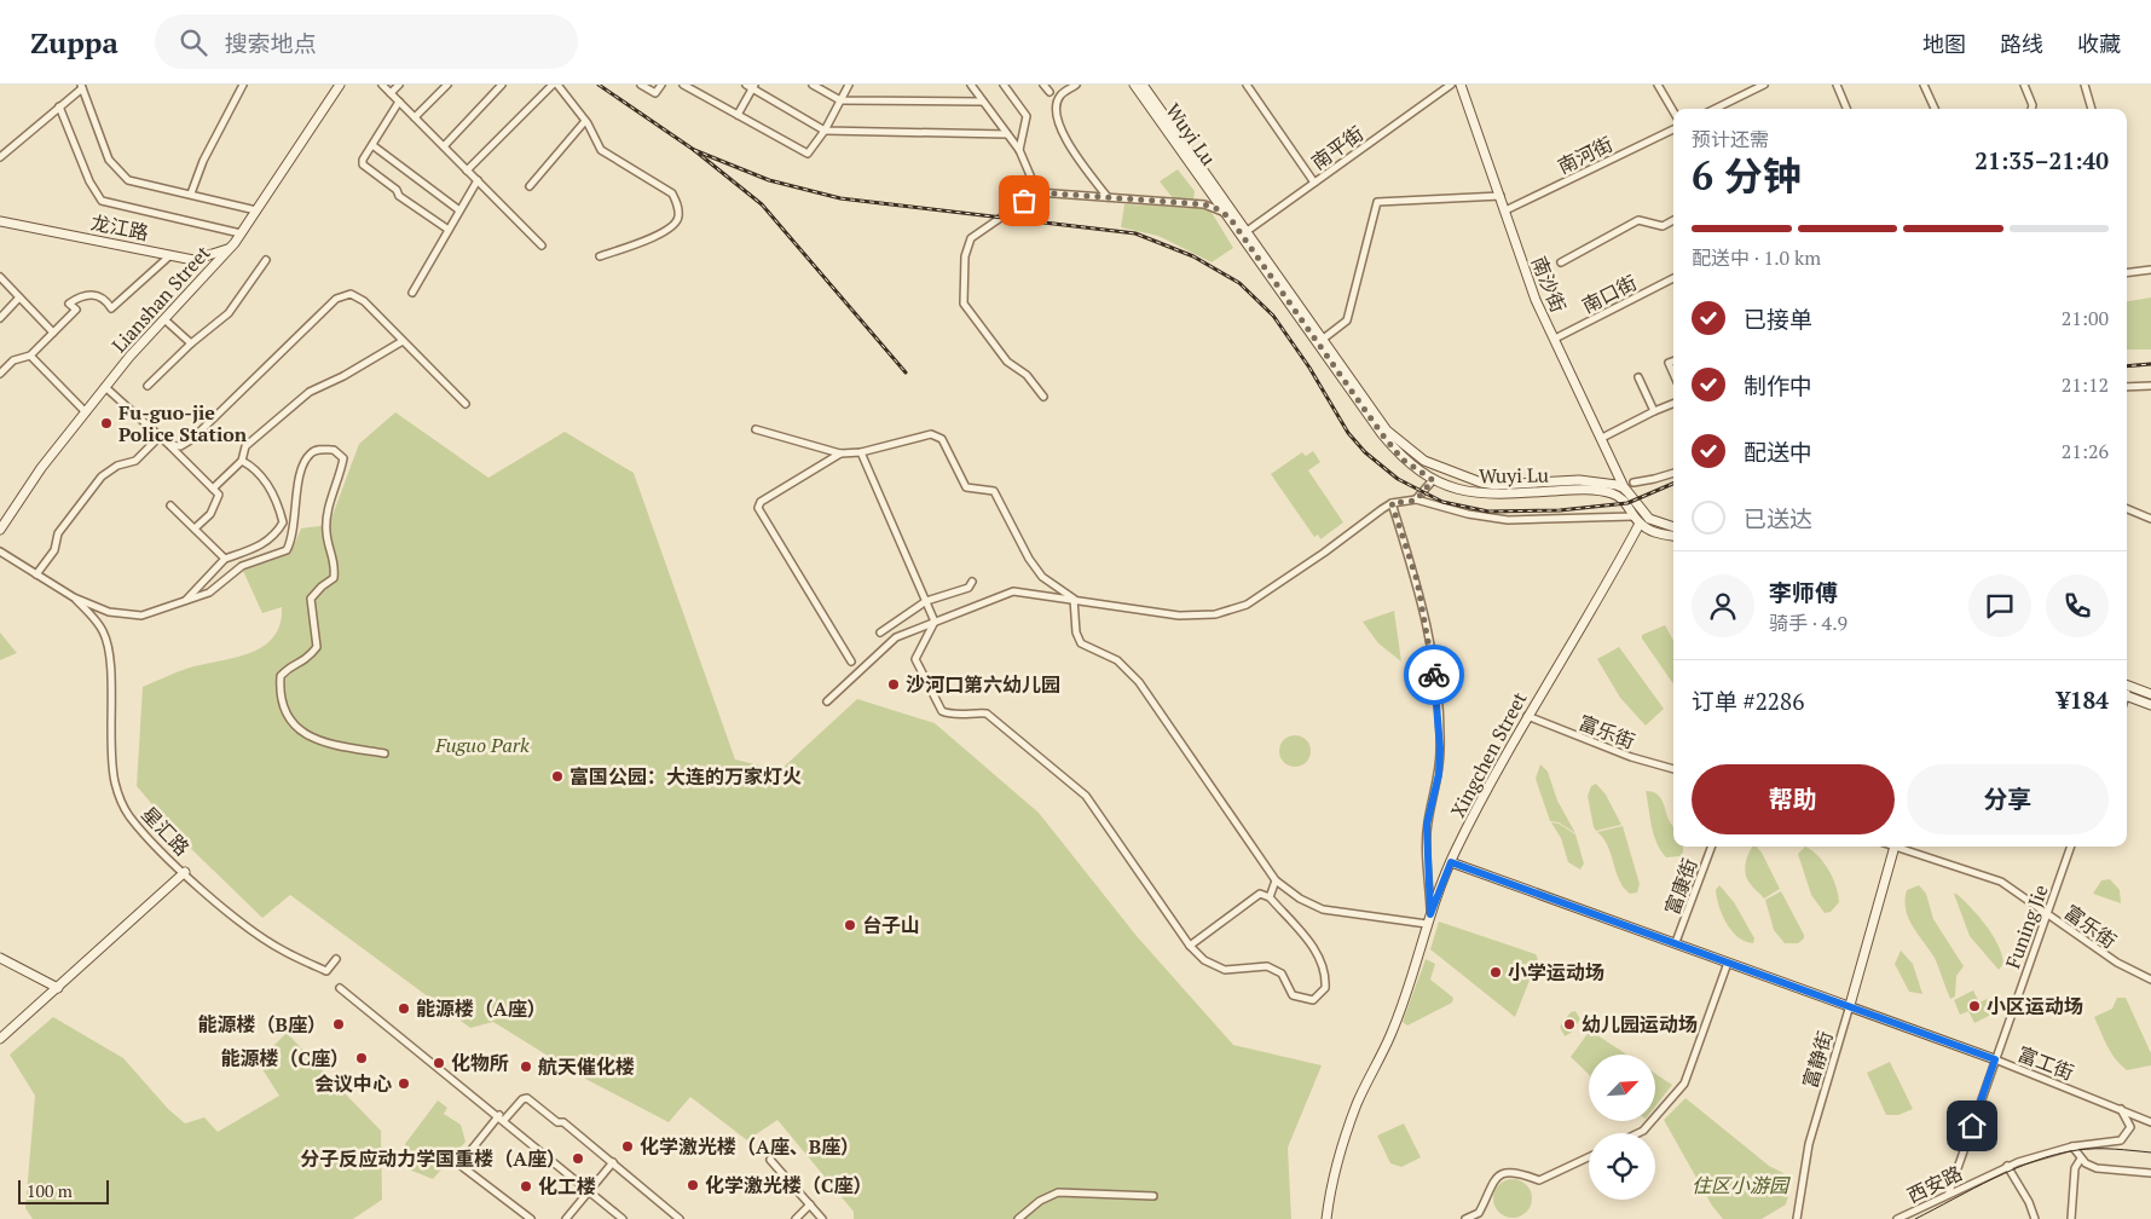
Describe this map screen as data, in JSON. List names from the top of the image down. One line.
{"streets":{"street":["Wuyi Lu","南平街","南河街","龙江路","南沙街","南口街","Lianshan Street","富乐街","Xingchen Street","星汇路","富康街","Funing Jie","富静街","富工街","西安路"]},"crossings":[["Wuyi Lu","南平街"],["Wuyi Lu","南沙街"],["南河街","南沙街"],["龙江路","Lianshan Street"],["南沙街","南口街"],["富乐街","Xingchen Street"],["富乐街","Funing Jie"],["Xingchen Street","富工街"],["富康街","富工街"],["Funing Jie","富工街"],["Funing Jie","西安路"],["富静街","富工街"],["富工街","西安路"]],"parks":["Fuguo Park","住区小游园"],"places":["Fu-guo-jie Police Station","沙河口第六幼儿园","富国公园：大连的万家灯火","台子山","小学运动场","小区运动场","能源楼（A座）","能源楼（B座）","幼儿园运动场","能源楼（C座）","化物所","航天催化楼","会议中心","化学激光楼（A座、B座）","分子反应动力学国重楼（A座）","化学激光楼（C座）","化工楼"],"scale_bar":"100 m","north":"top right","page":{"header":"Zuppa","search":"搜索地点","nav":["地图","路线","收藏"],"heading":["6 分钟","预计还需","21:35–21:40"],"panel":["李师傅","骑手 · 4.9","订单 #2286","¥184"],"bar":"配送中 · 1.0 km","list":[["已接单","21:00"],["制作中","21:12"],["配送中","21:26"],"已送达"],"buttons":["帮助","分享"],"scale":"100 m"}}
